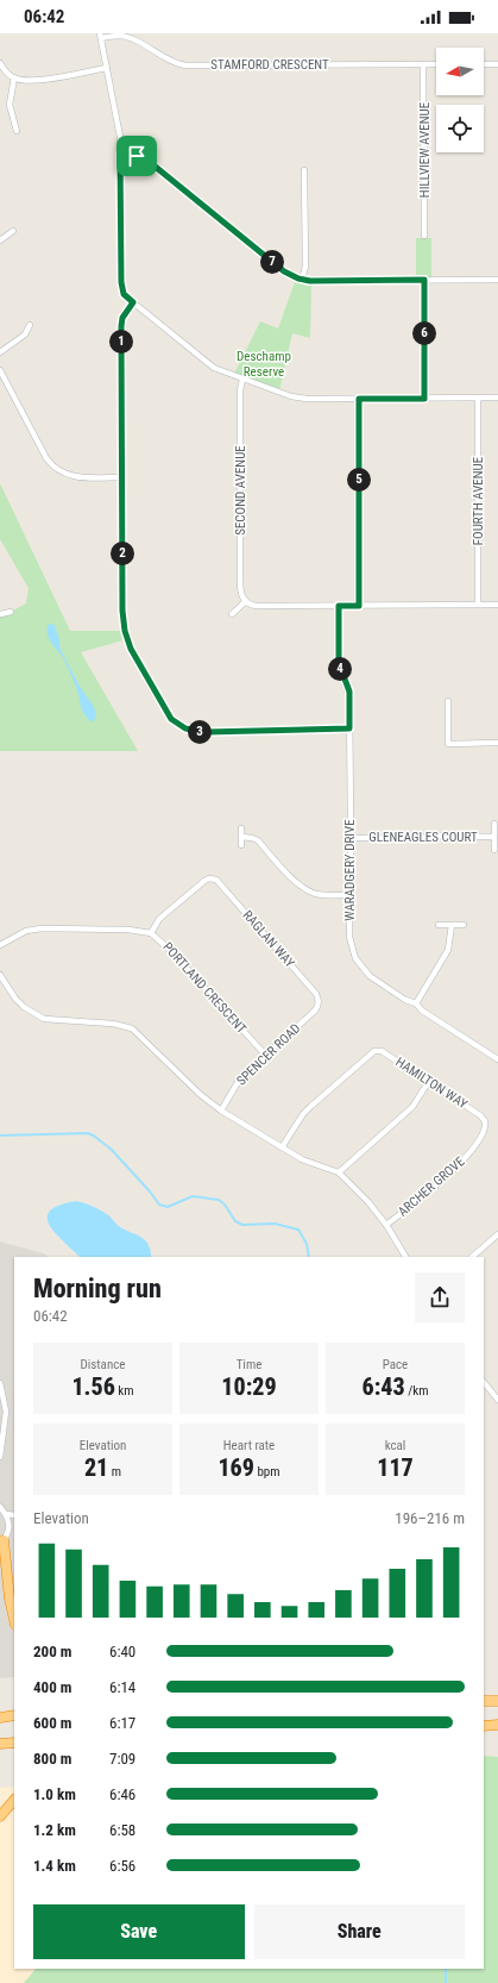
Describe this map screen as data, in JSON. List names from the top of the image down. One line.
{"streets":{"street":["STAMFORD CRESCENT","HILLVIEW AVENUE","SECOND AVENUE","FOURTH AVENUE","GLENEAGLES COURT","WARADGERY DRIVE","RAGLAN WAY","PORTLAND CRESCENT","SPENCER ROAD","HAMILTON WAY","ARCHER GROVE"]},"crossings":[["STAMFORD CRESCENT","HILLVIEW AVENUE"],["GLENEAGLES COURT","WARADGERY DRIVE"],["RAGLAN WAY","PORTLAND CRESCENT"],["RAGLAN WAY","SPENCER ROAD"],["PORTLAND CRESCENT","SPENCER ROAD"],["HAMILTON WAY","ARCHER GROVE"]],"parks":["Deschamp Reserve"],"north":"left","page":{"status":"06:42","pins":["7","6","1","5","2","4","3"],"heading":["Morning run","06:42"],"stats":[["Distance","1.56 km"],["Time","10:29"],["Pace","6:43 /km"],["Elevation","21 m"],["Heart rate","169 bpm"],["kcal","117"]],"chart":["Elevation","196–216 m"],"list":[{"name":"200 m","note":"6:40"},{"name":"400 m","note":"6:14"},{"name":"600 m","note":"6:17"},{"name":"800 m","note":"7:09"},{"name":"1.0 km","note":"6:46"},{"name":"1.2 km","note":"6:58"},{"name":"1.4 km","note":"6:56"}],"buttons":["Save","Share"]}}
